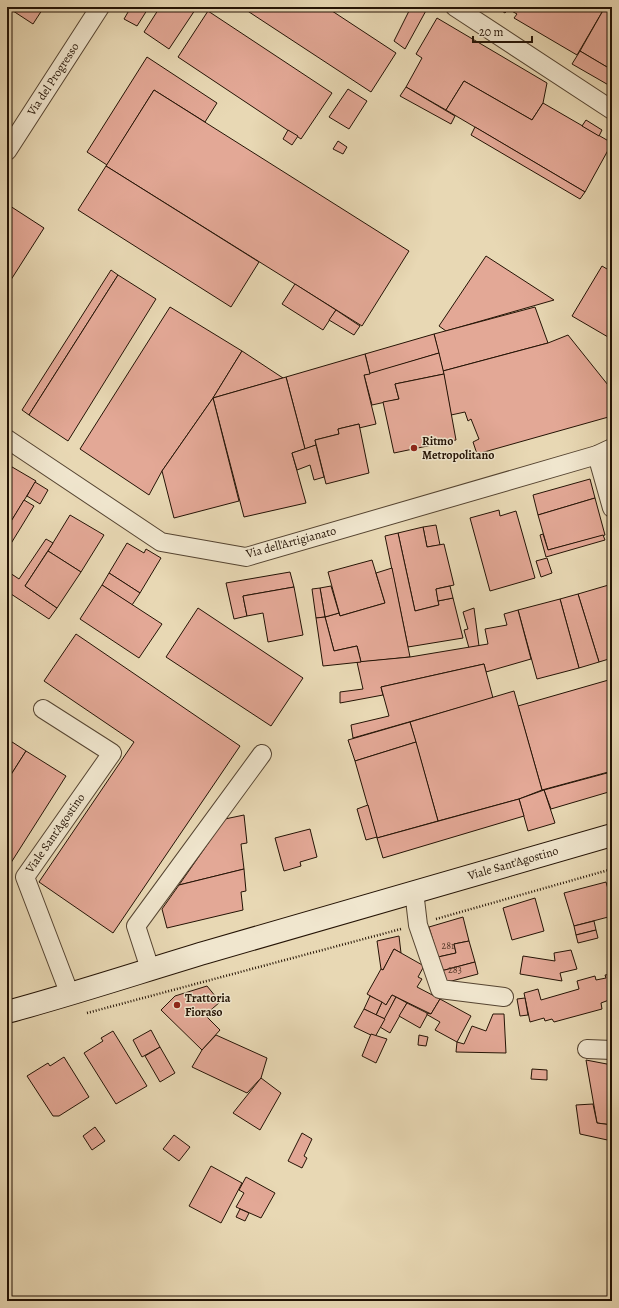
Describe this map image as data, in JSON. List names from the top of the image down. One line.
{"streets":{"main road":["Viale Sant'Agostino"],"street":["Via del Progresso","Via dell'Artigianato"]},"places":["Ritmo Metropolitano","Trattoria Fioraso"],"house_numbers":["281","283"],"scale_bar":"20 m"}
